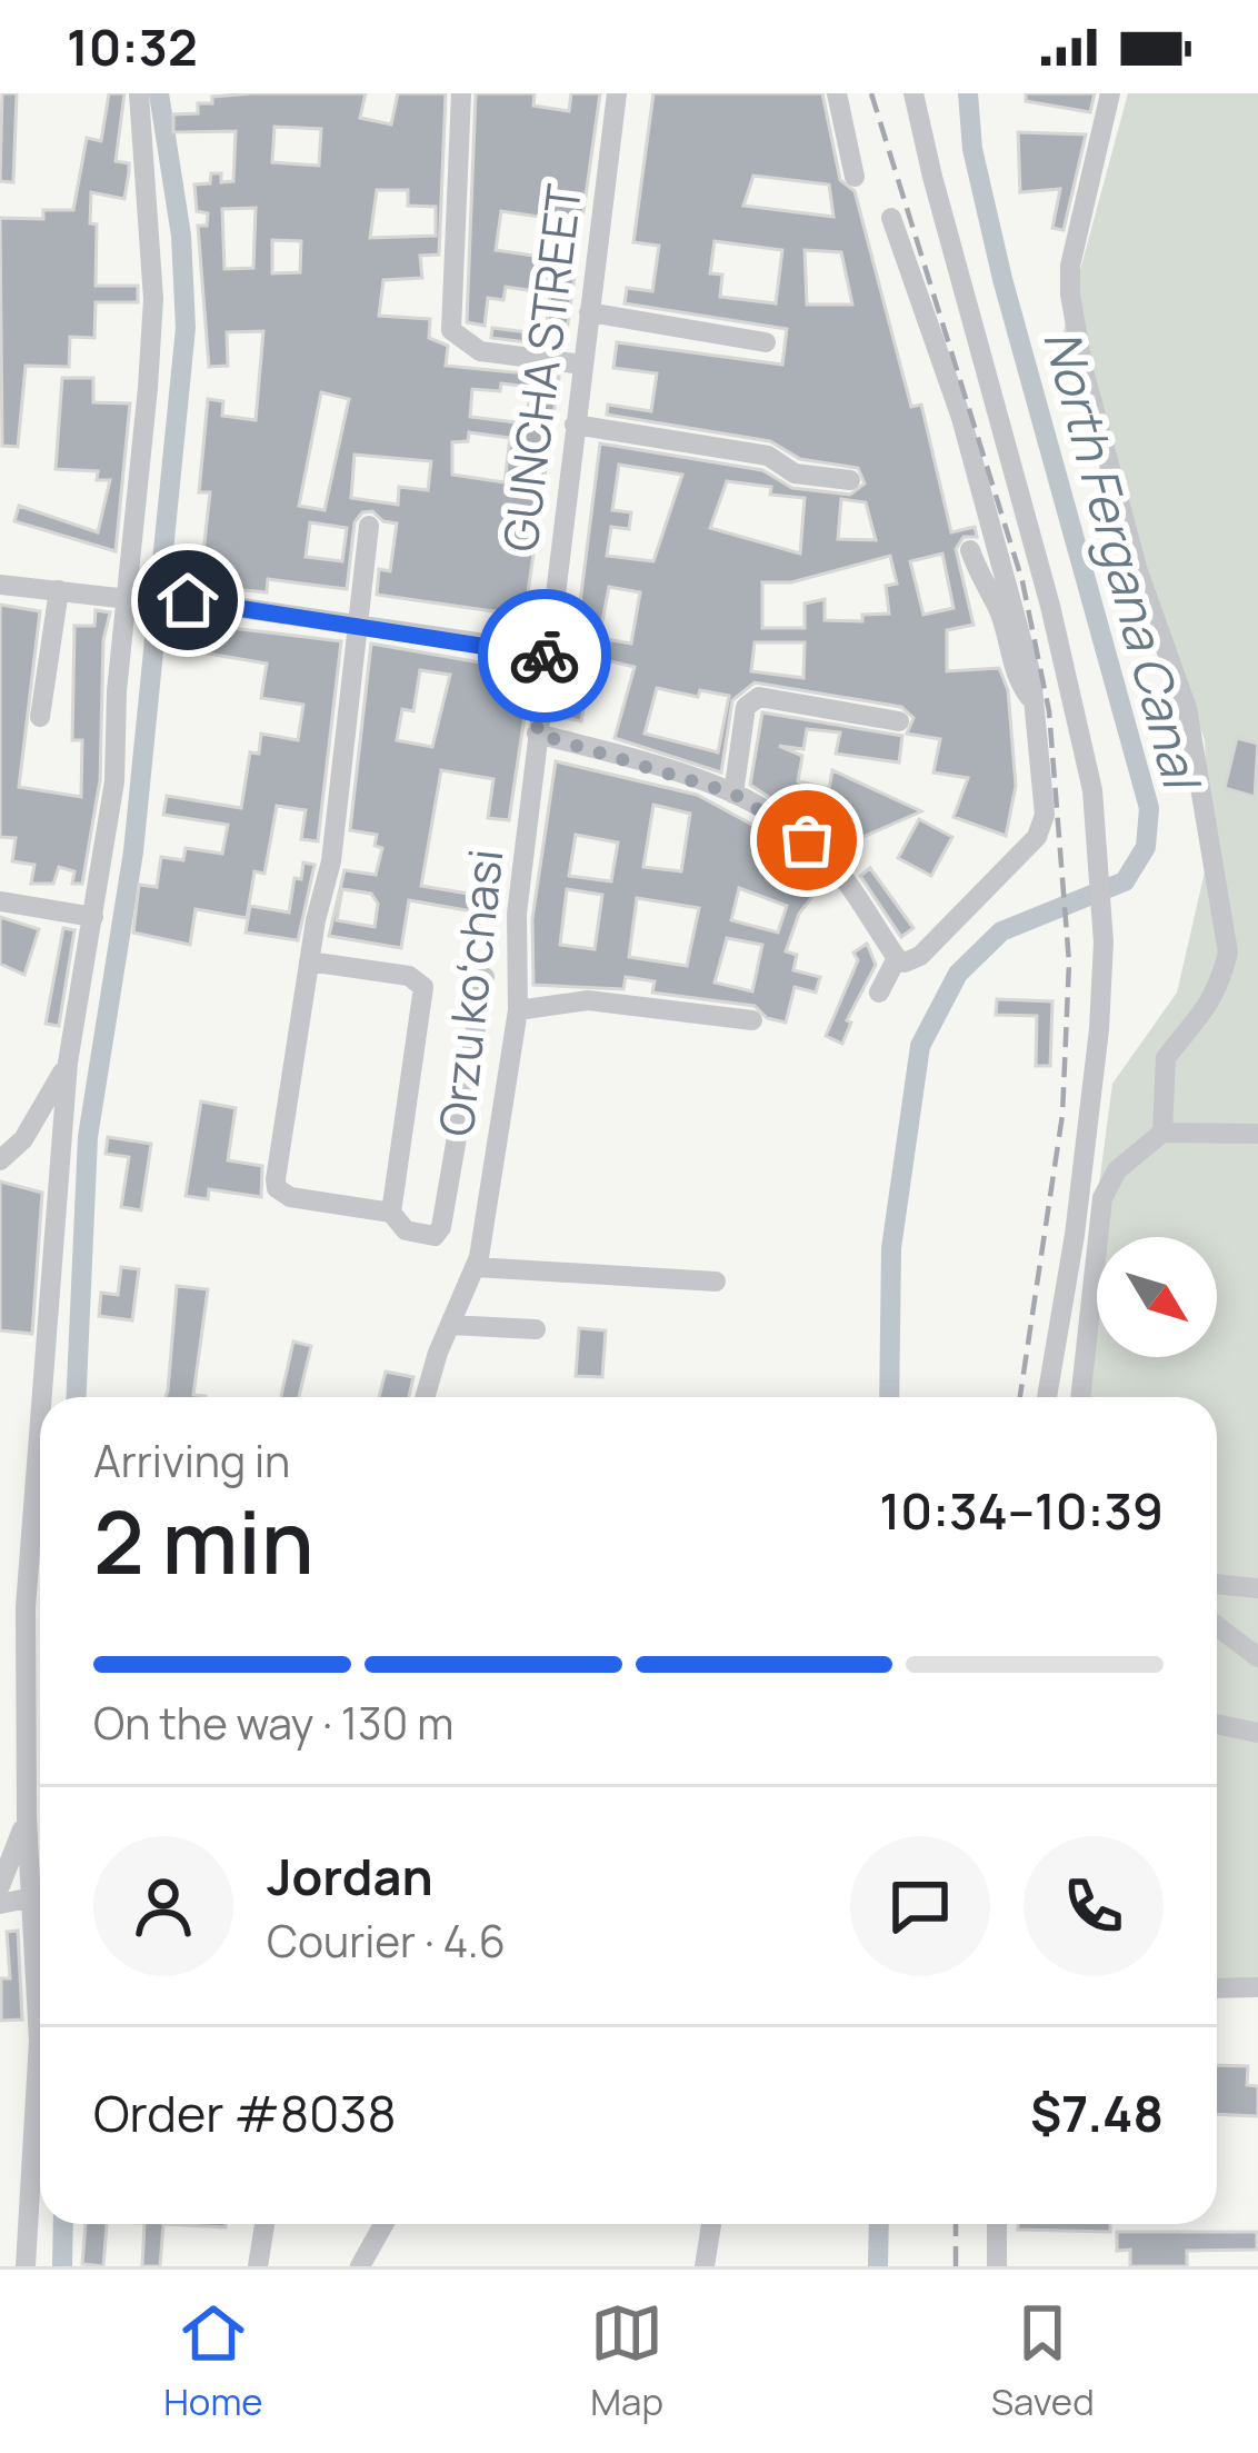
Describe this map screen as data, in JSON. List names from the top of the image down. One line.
{"streets":{"street":["GUNCHA STREET","Orzu koʻchasi"]},"crossings":[["GUNCHA STREET","Orzu koʻchasi"]],"water":["North Fergana Canal"],"north":"bottom right","page":{"status":"10:32","heading":["2 min","Arriving in","10:34–10:39"],"panel":["Jordan","Courier · 4.6","Order #8038","$7.48"],"bar":"On the way · 130 m","tabs":["Home","Map","Saved"]}}
